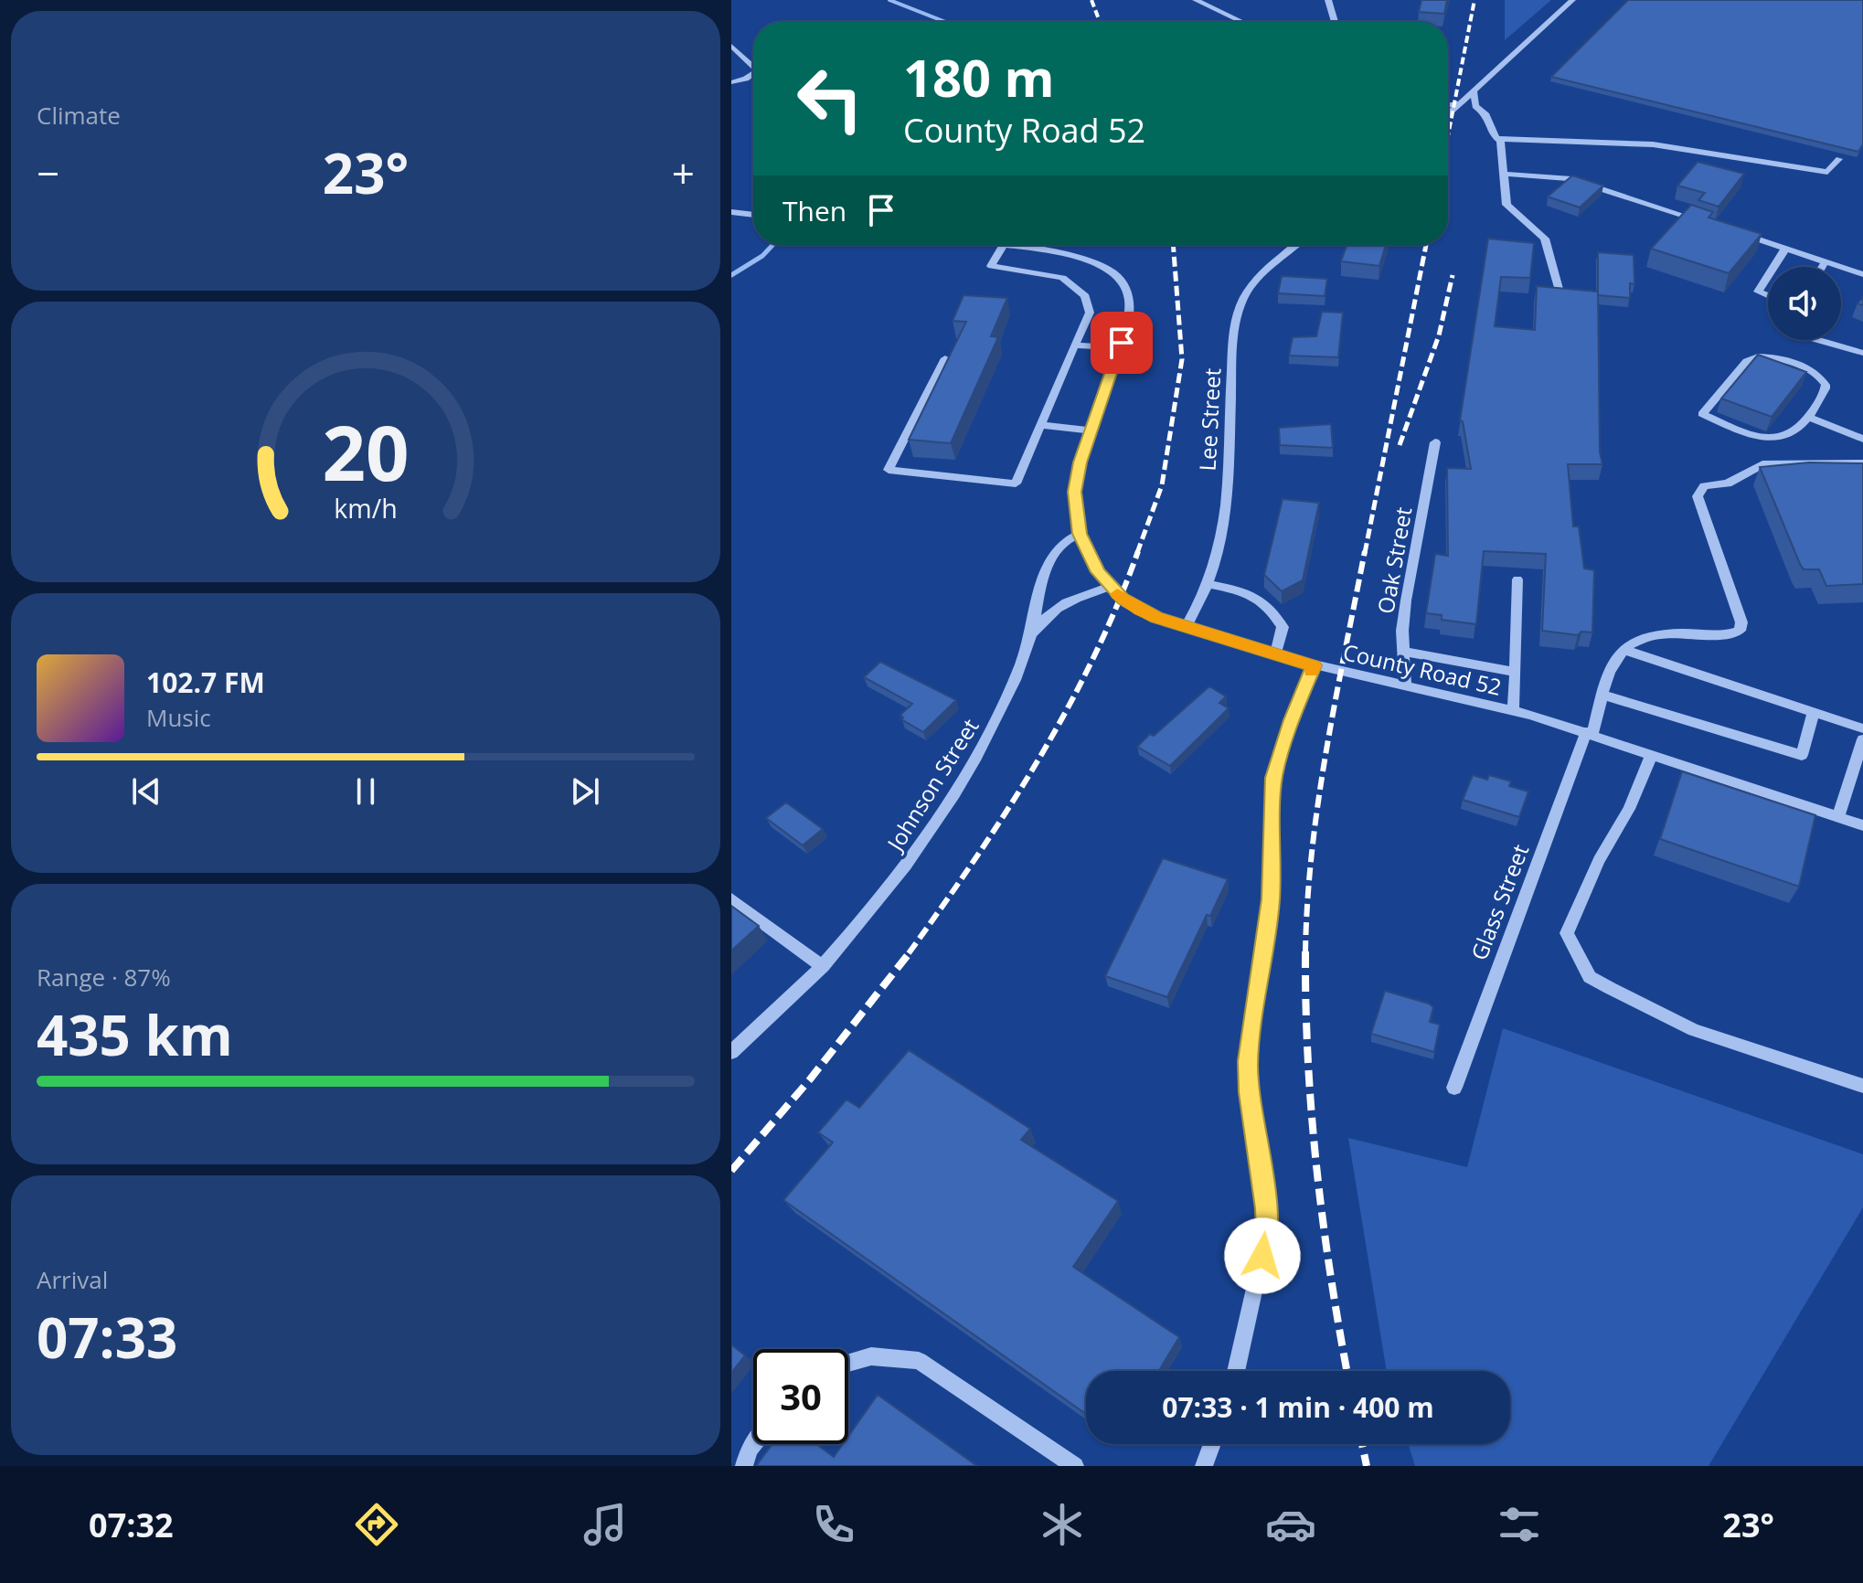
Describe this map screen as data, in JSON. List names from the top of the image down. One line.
{"streets":{"street":["Lee Street","Oak Street","County Road 52","Johnson Street","Glass Street"]},"crossings":[["Lee Street","County Road 52"],["Oak Street","County Road 52"],["County Road 52","Johnson Street"],["County Road 52","Glass Street"]],"page":{"tile":["Climate",["Range · 87%","435 km"],["Arrival","07:33"]],"turn":["180 m","County Road 52"],"heat":["−","23°","+"],"then":"Then","song":["102.7 FM","Music"],"limit":"30","trip":"07:33 · 1 min · 400 m","tabs":["07:32","23°"],"gauge":["20","km/h"]}}
